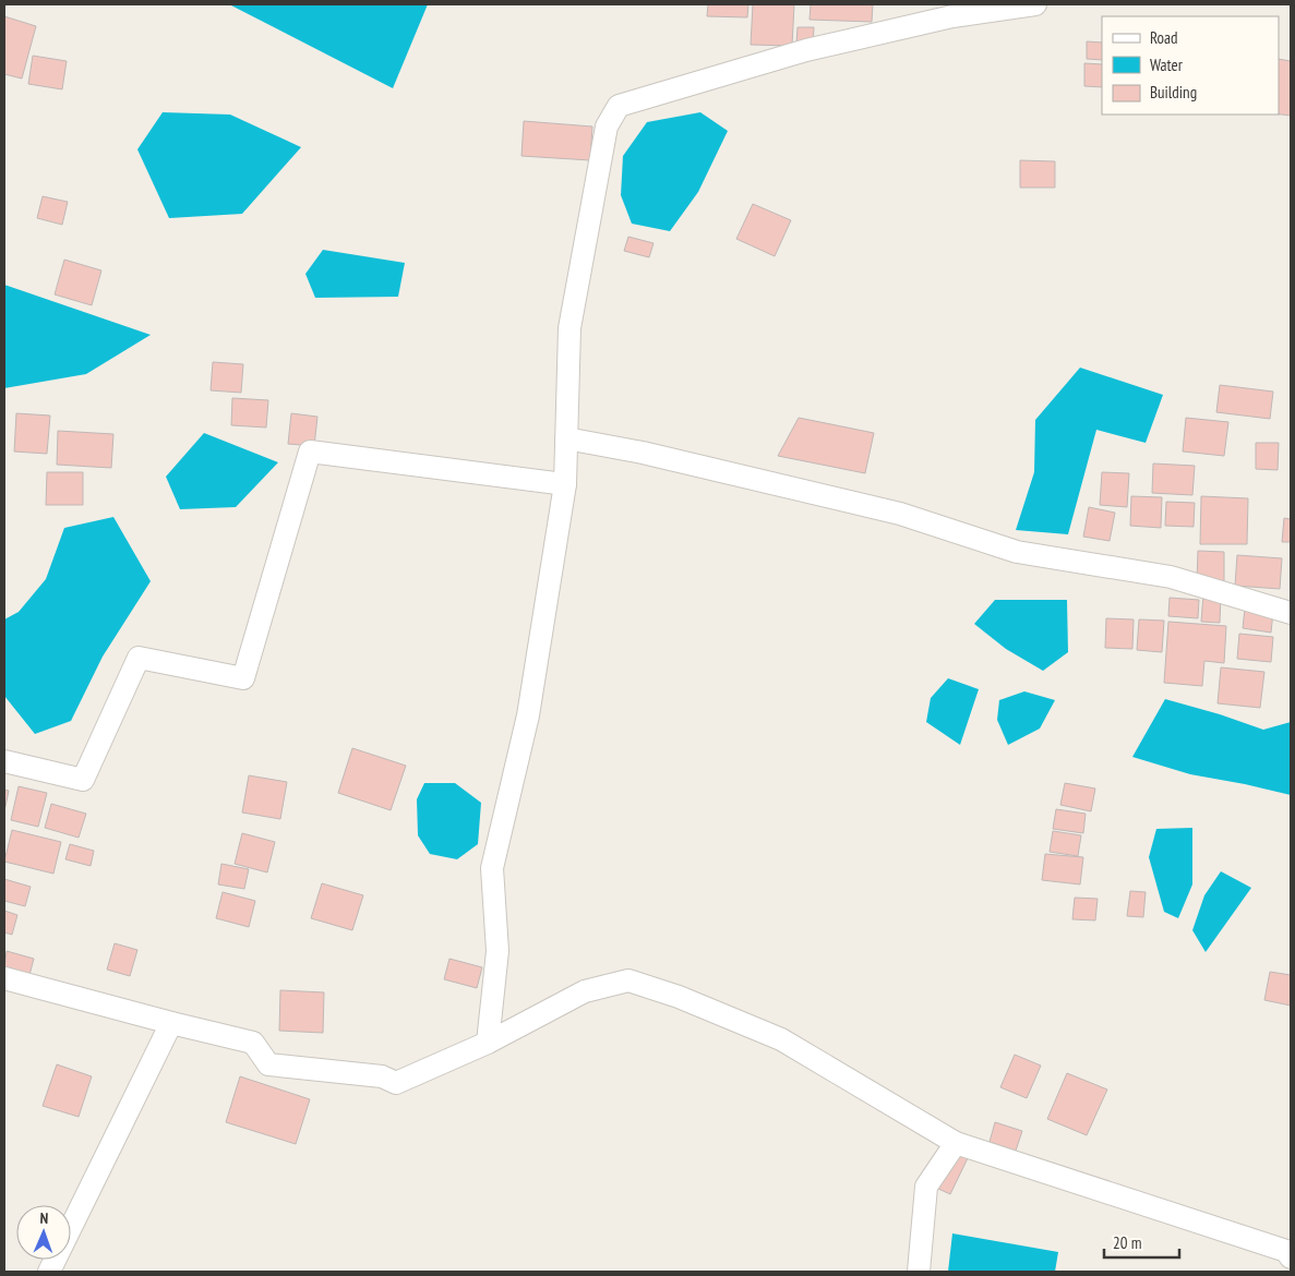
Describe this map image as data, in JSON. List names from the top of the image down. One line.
{"legend":["Road","Water","Building"],"scale_bar":"20 m","north":"top"}
